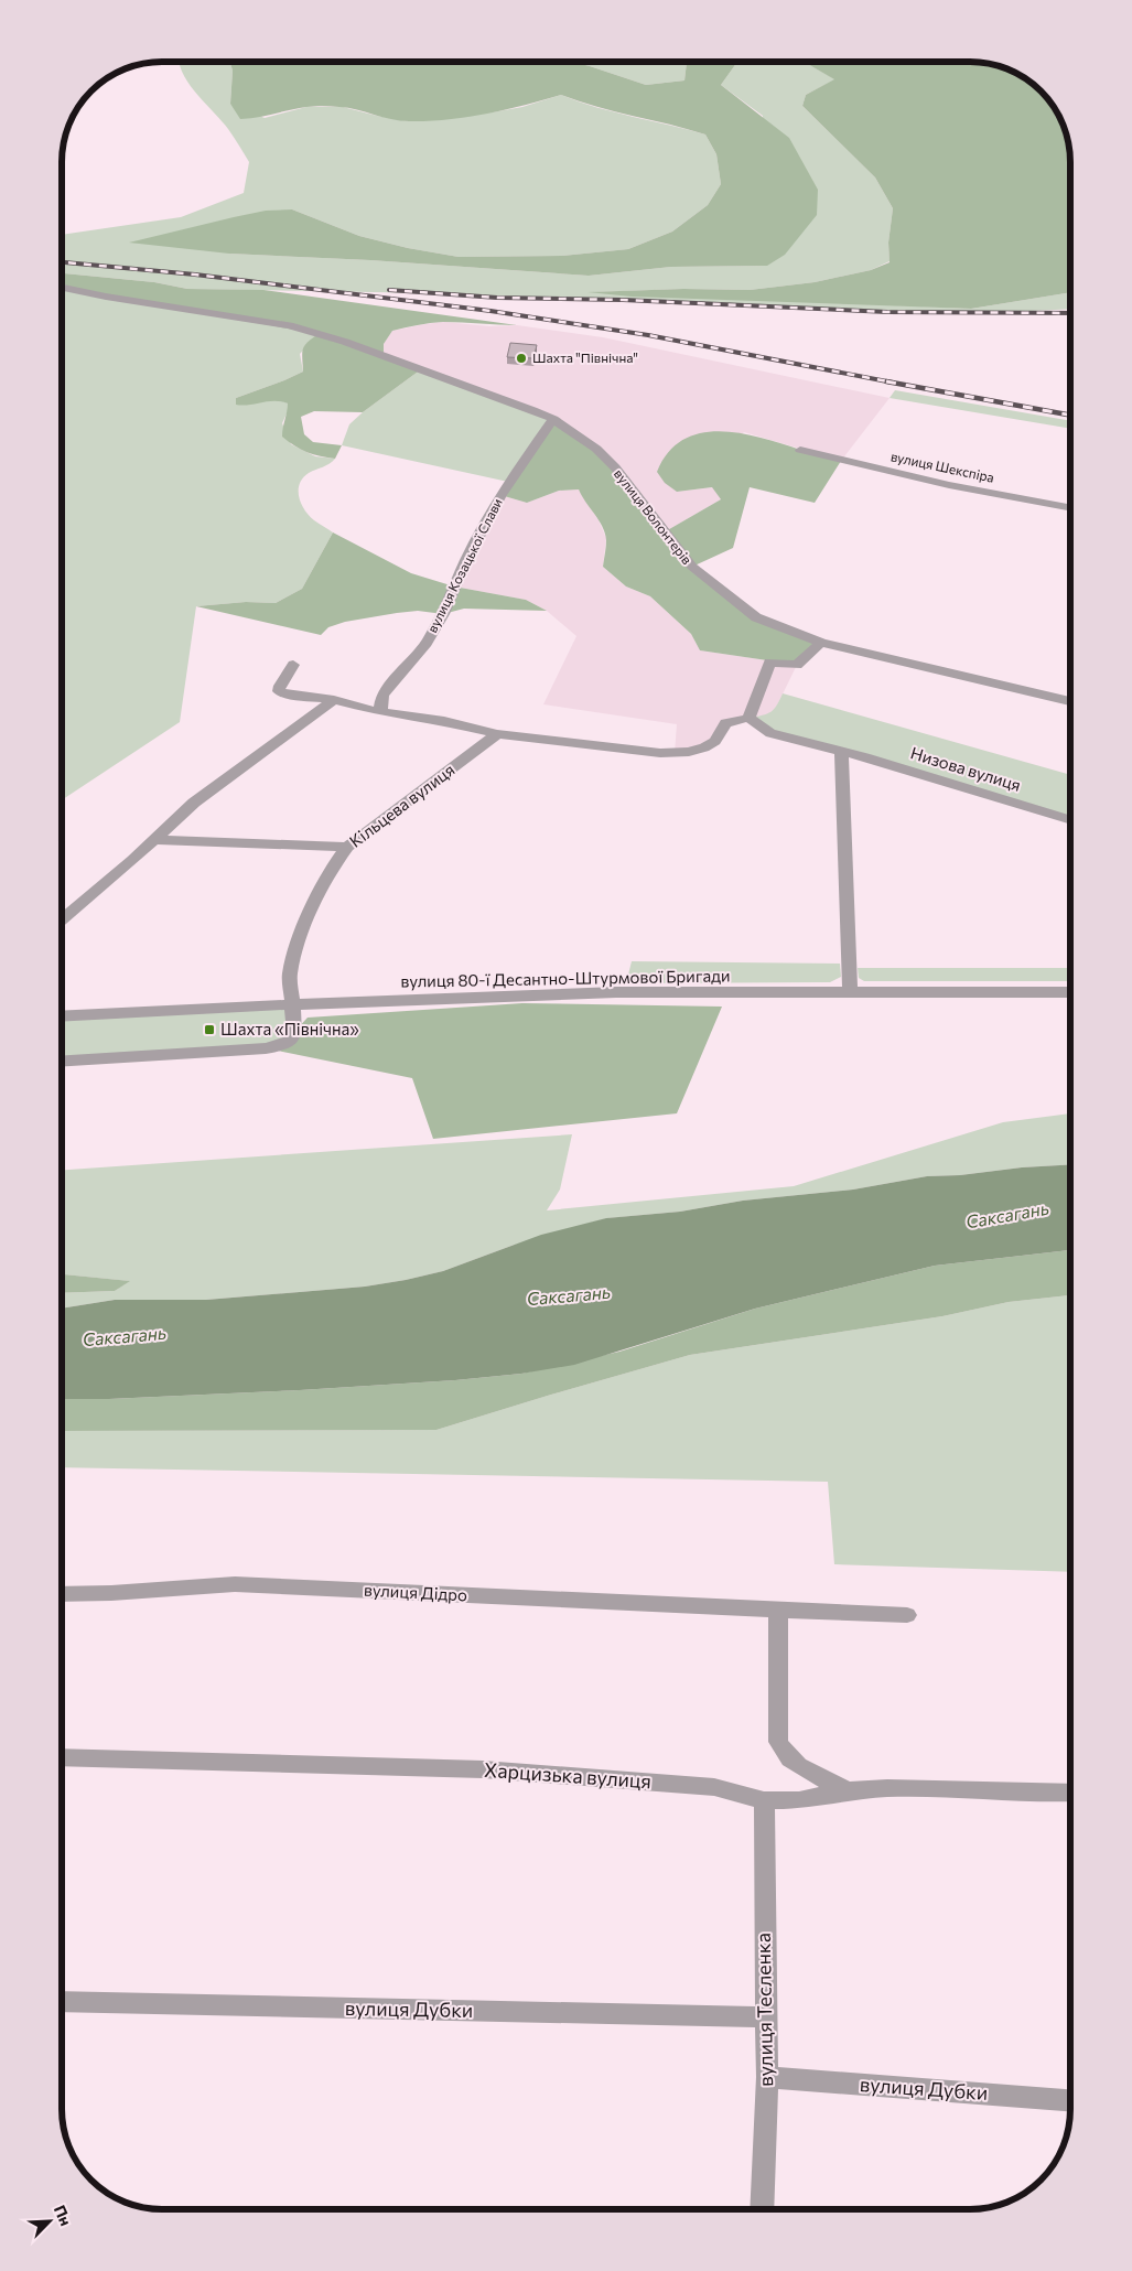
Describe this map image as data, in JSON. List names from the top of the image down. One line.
{"streets":{"street":["вулиця Шекспіра","вулиця Волонтерів","вулиця Козацької Слави","Низова вулиця","Кільцева вулиця","вулиця 80-ї Десантно-Штурмової Бригади","вулиця Дідро","Харцизька вулиця","вулиця Дубки","вулиця Тесленка"]},"crossings":[["вулиця Волонтерів","вулиця Козацької Слави"],["Кільцева вулиця","вулиця 80-ї Десантно-Штурмової Бригади"],["Харцизька вулиця","вулиця Тесленка"],["вулиця Дубки","вулиця Тесленка"]],"water":["Саксагань"],"places":{"other":["Шахта \"Північна\""],"transit":["Шахта «Північна»"]},"north":"top right"}
